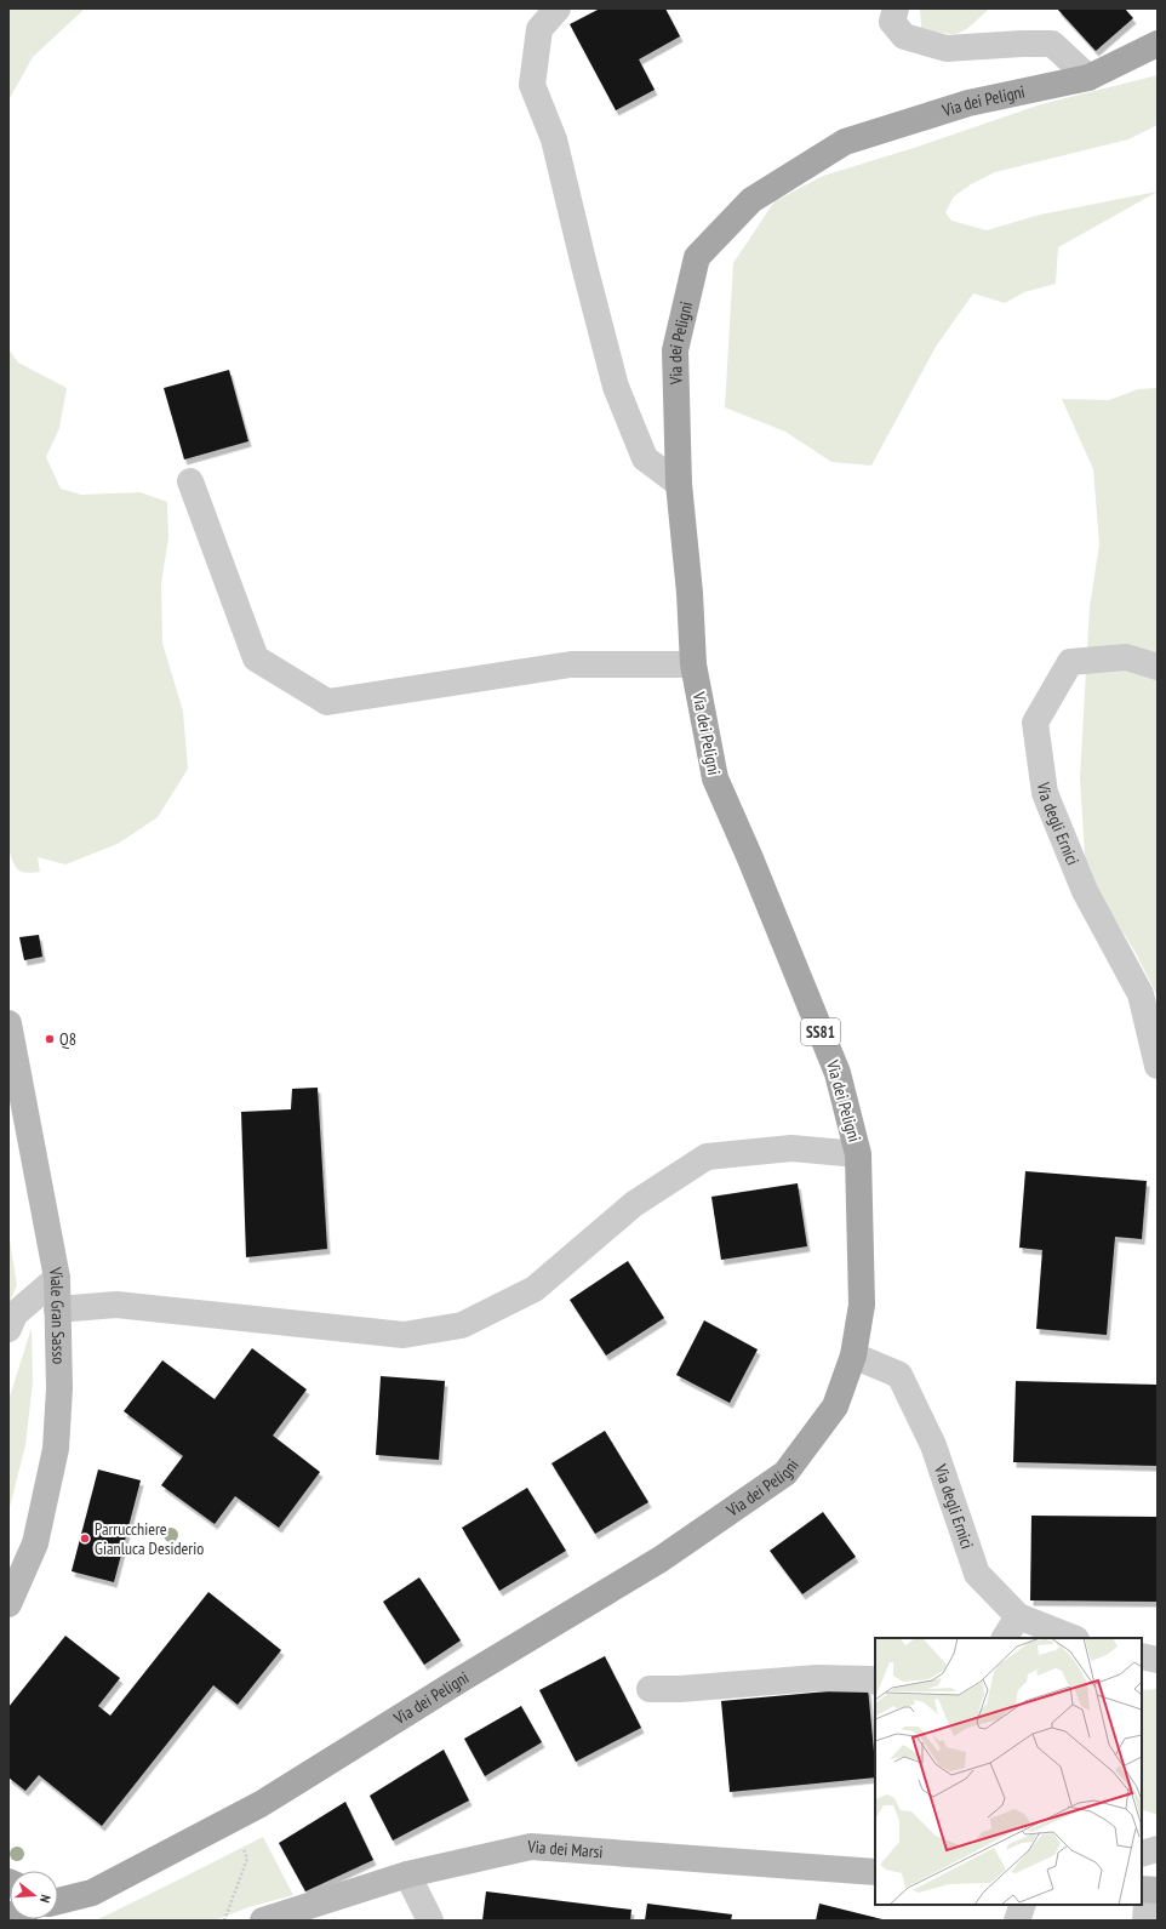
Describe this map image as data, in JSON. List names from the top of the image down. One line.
{"streets":{"main road":["Via dei Peligni","SS81","Viale Gran Sasso","Via dei Marsi"],"street":["Via degli Ernici"]},"crossings":[["Via dei Peligni","Via degli Ernici"]],"places":["Q8","Parrucchiere Gianluca Desiderio"],"north":"right"}
